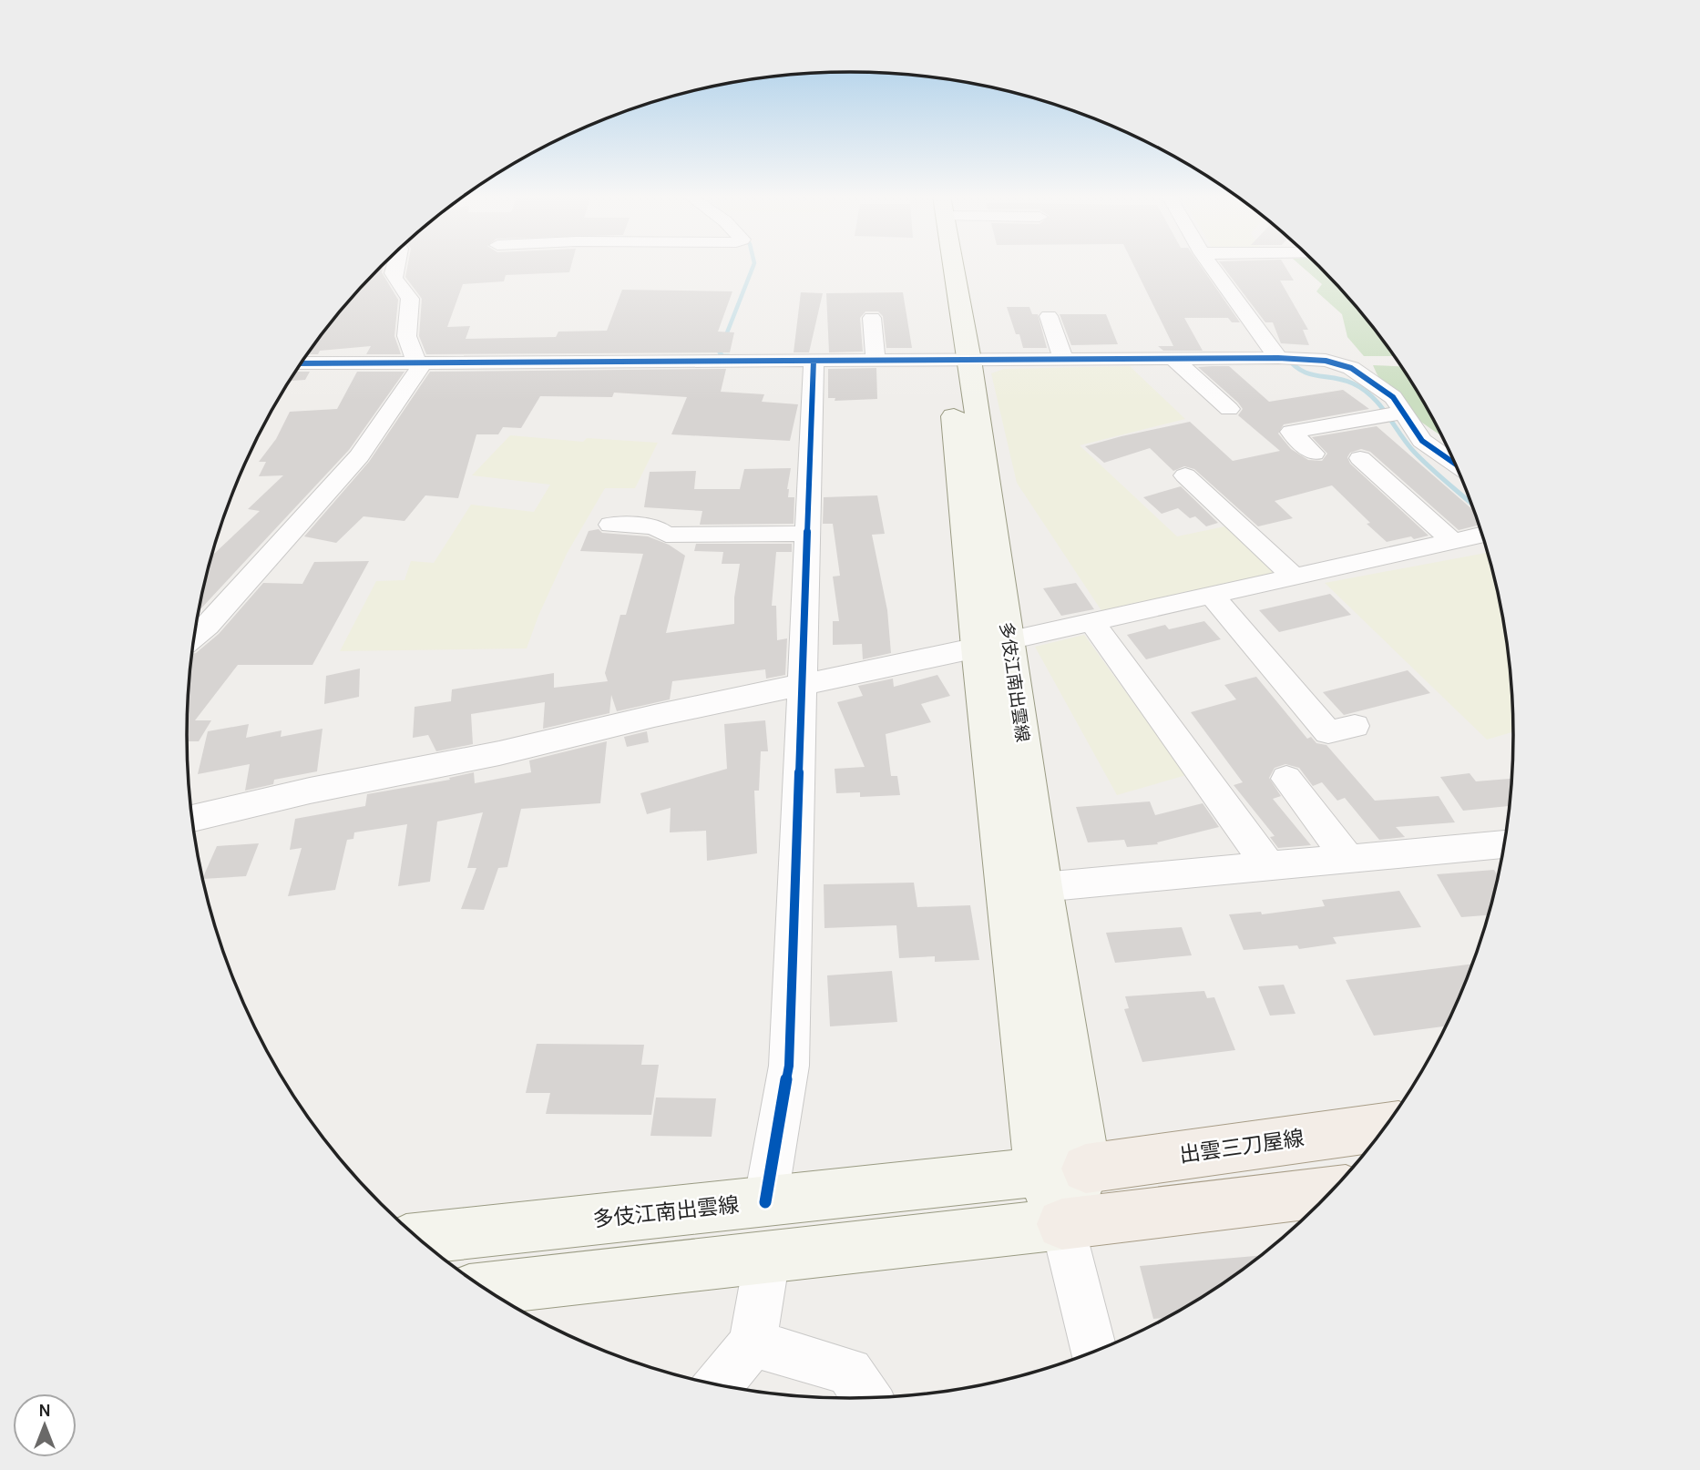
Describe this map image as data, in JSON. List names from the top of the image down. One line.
{"streets":{"main road":["多伎江南出雲線","出雲三刀屋線"]},"crossings":[["多伎江南出雲線","出雲三刀屋線"]],"north":"top"}
